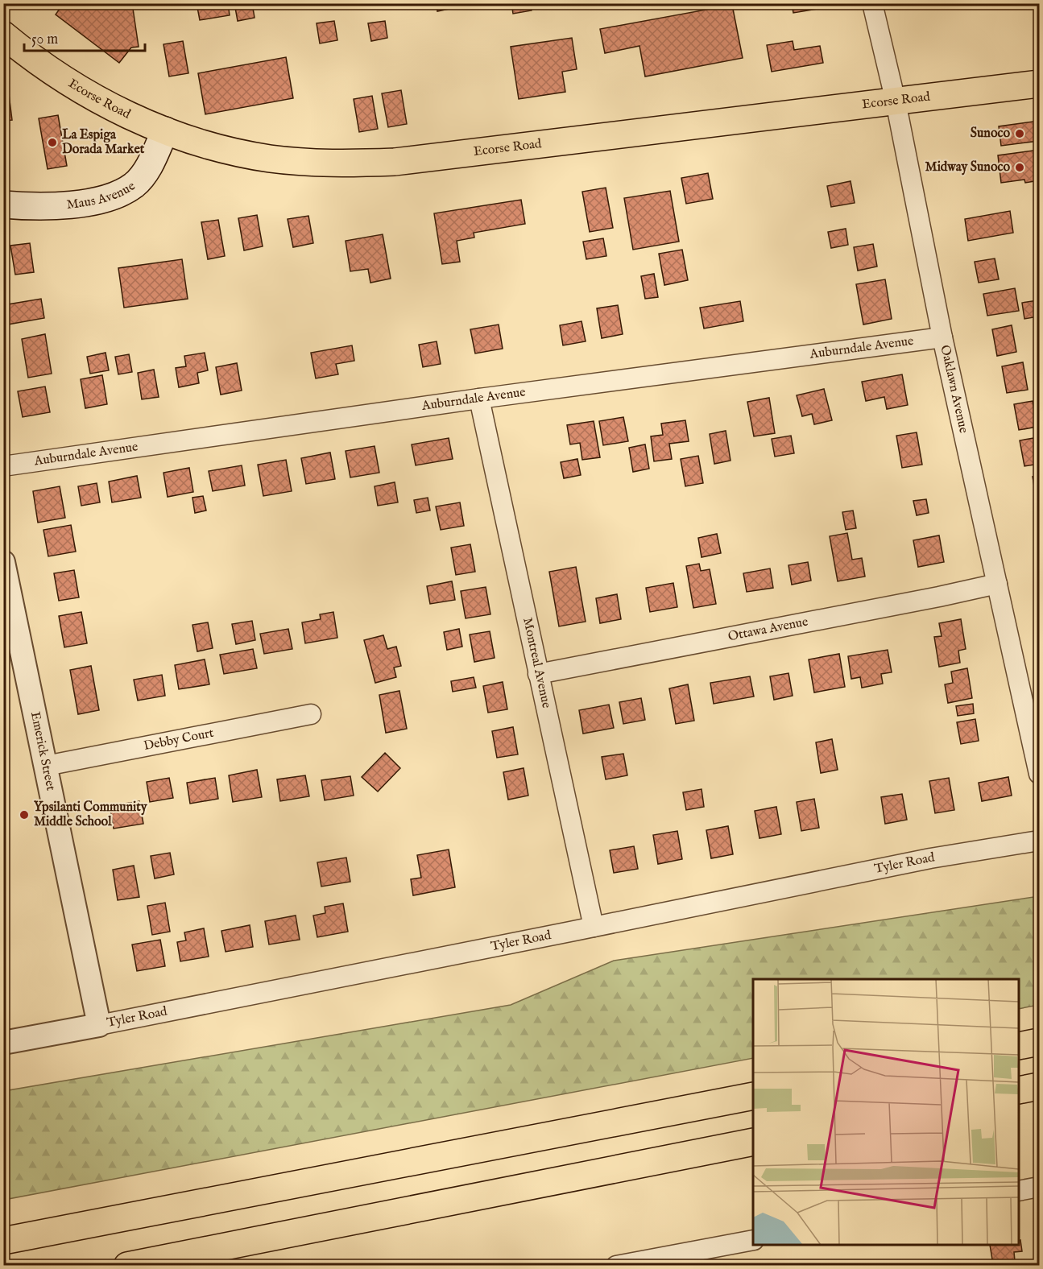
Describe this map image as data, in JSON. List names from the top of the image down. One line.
{"streets":{"main road":["Ecorse Road","Maus Avenue"],"street":["Auburndale Avenue","Oaklawn Avenue","Ottawa Avenue","Montreal Avenue","Debby Court","Emerick Street","Tyler Road"]},"crossings":[["Ecorse Road","Maus Avenue"],["Ecorse Road","Oaklawn Avenue"],["Auburndale Avenue","Oaklawn Avenue"],["Auburndale Avenue","Montreal Avenue"],["Oaklawn Avenue","Ottawa Avenue"],["Ottawa Avenue","Montreal Avenue"],["Montreal Avenue","Tyler Road"],["Debby Court","Emerick Street"],["Emerick Street","Tyler Road"]],"places":["Sunoco","La Espiga Dorada Market","Midway Sunoco","Ypsilanti Community Middle School"],"scale_bar":"50 m"}
